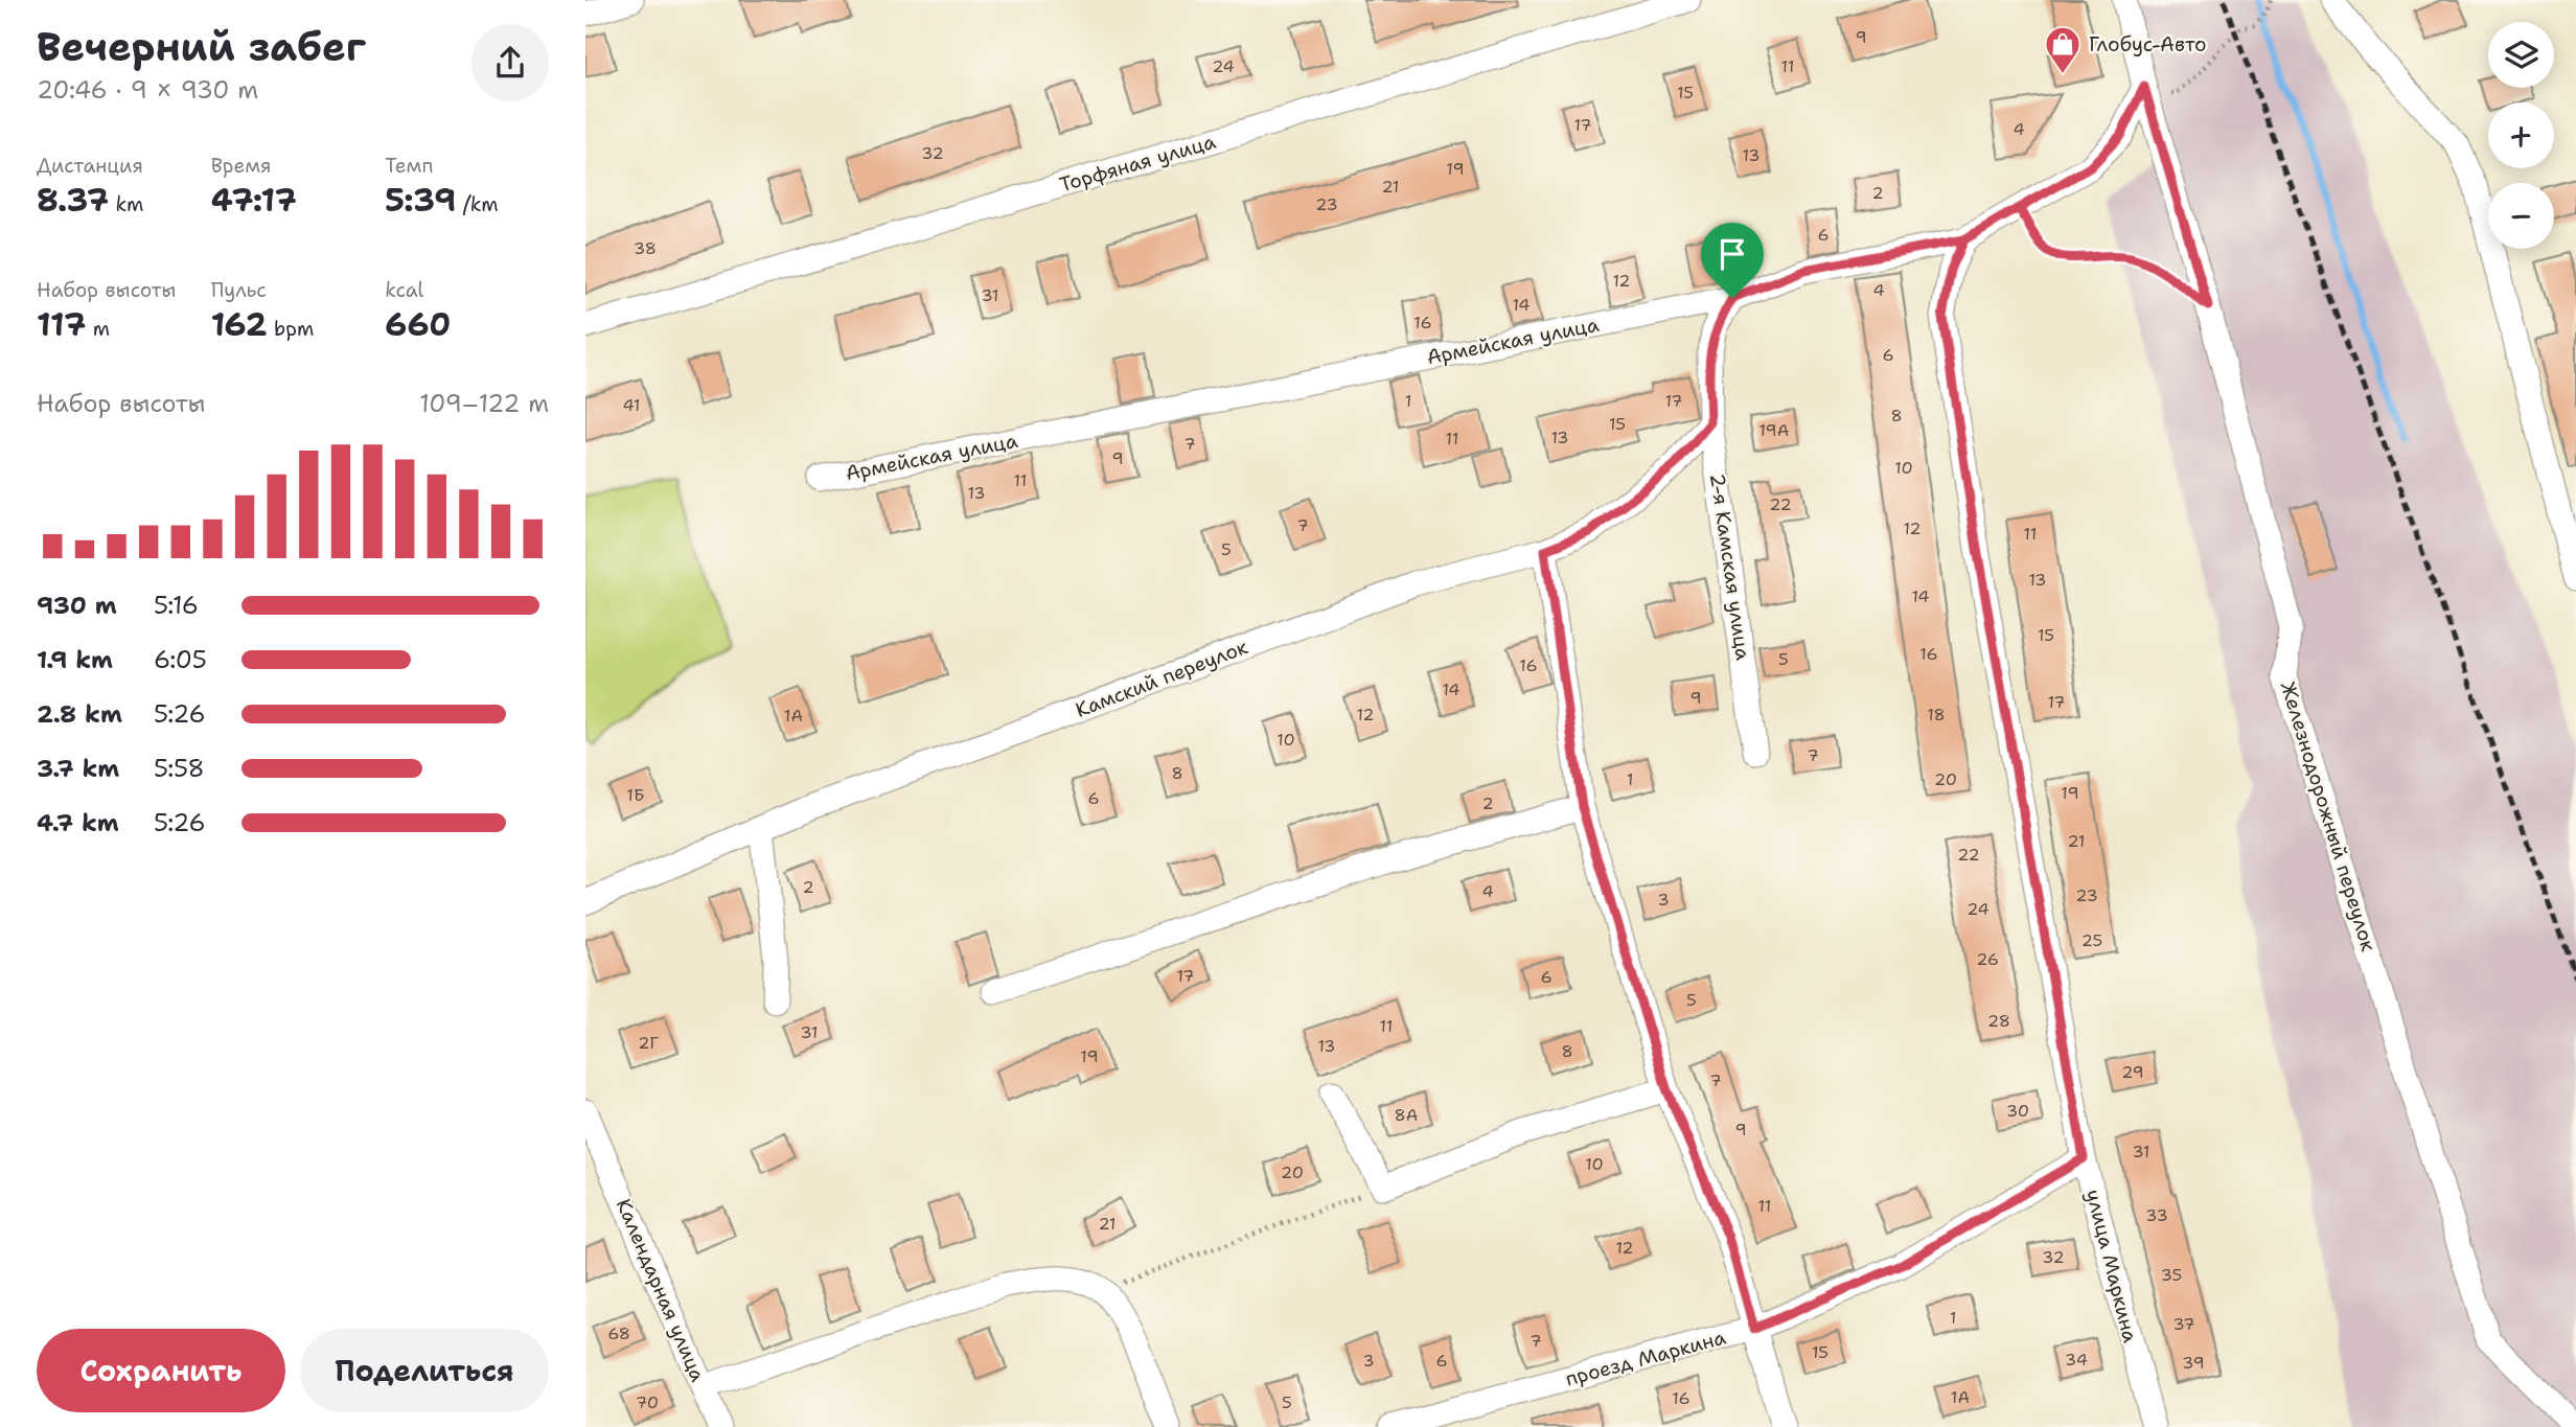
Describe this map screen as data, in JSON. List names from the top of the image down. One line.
{"streets":{"street":["Торфяная улица","Армейская улица","2-я Камская улица","Камский переулок","Железнодорожный переулок","улица Маркина","Календарная улица","проезд Маркина"]},"crossings":[["Армейская улица","2-я Камская улица"],["Армейская улица","Железнодорожный переулок"],["Армейская улица","улица Маркина"],["2-я Камская улица","Камский переулок"],["улица Маркина","проезд Маркина"]],"places":{"shop":["Глобус-Авто"]},"house_numbers":["9","24","11","15","17","4","32","13","19","21","2","23","6","38","12","4","31","14","16","6","1","17","41","8","15","19А","13","11","7","9","10","11","13","22","7","12","11","5","13","14","15","16","5","16","14","9","17","12","18","1А","10","7","8","1","20","19","1Б","6","2","21","22","2","4","23","3","24","25","26","17","6","5","28","11","31","2Г","13","8","19","29","7","30","8А","9","31","10","20","11","33","21","12","32","35","1","37","68","7","15","34","3","6","39","1А","16","70","5"],"page":{"heading":["Вечерний забег","20:46 · 9 × 930 m"],"map_buttons":["+","−"],"stats":[["Дистанция","8.37 km"],["Время","47:17"],["Темп","5:39 /km"],["Набор высоты","117 m"],["Пульс","162 bpm"],["kcal","660"]],"chart":["Набор высоты","109–122 m"],"list":[{"name":"930 m","note":"5:16"},{"name":"1.9 km","note":"6:05"},{"name":"2.8 km","note":"5:26"},{"name":"3.7 km","note":"5:58"},{"name":"4.7 km","note":"5:26"}],"buttons":["Сохранить","Поделиться"]}}
